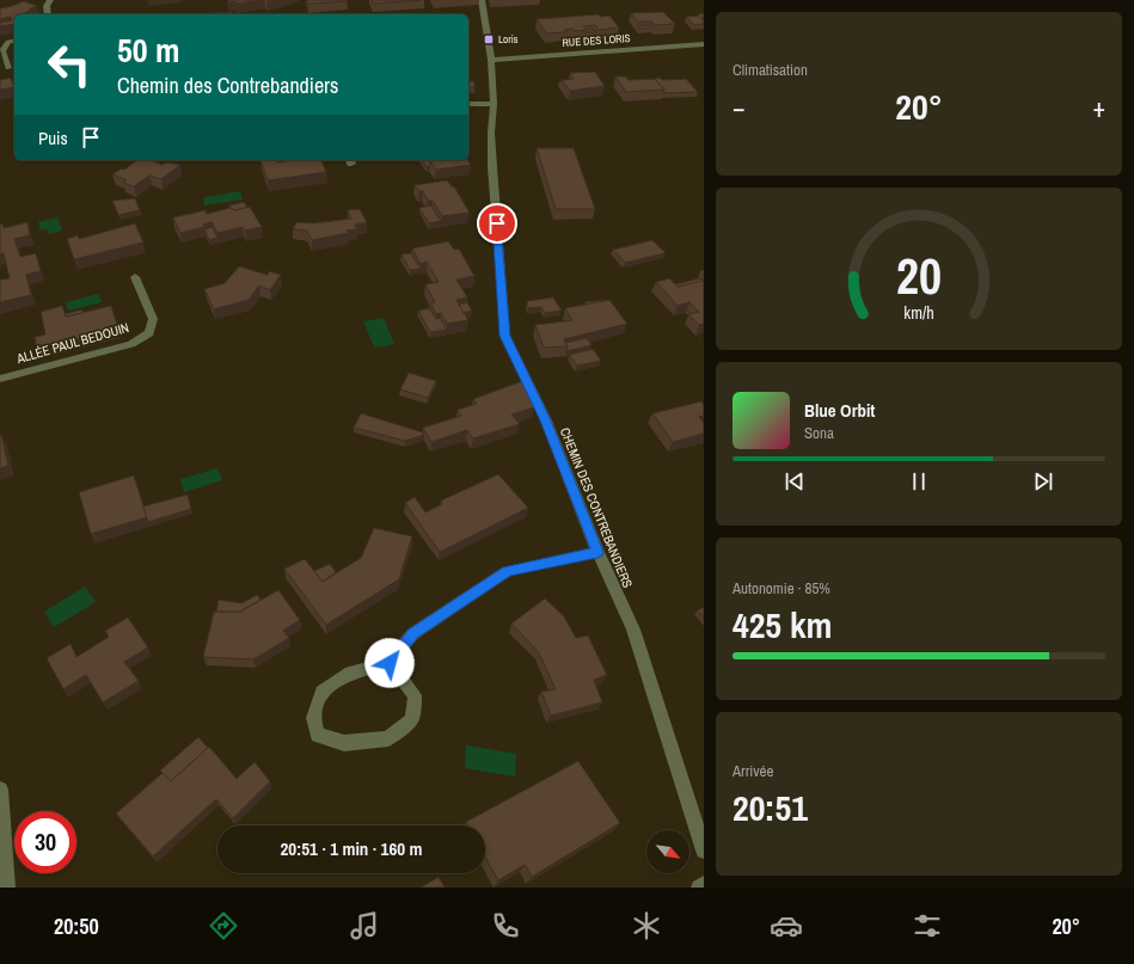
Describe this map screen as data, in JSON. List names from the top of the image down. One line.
{"streets":{"street":["RUE DES LORIS","ALLÉE PAUL BEDOUIN","CHEMIN DES CONTREBANDIERS"]},"crossings":[["RUE DES LORIS","CHEMIN DES CONTREBANDIERS"]],"places":{"transit":["Loris"]},"north":"bottom right","page":{"tile":["Climatisation",["Autonomie · 85%","425 km"],["Arrivée","20:51"]],"turn":["50 m","Chemin des Contrebandiers"],"heat":["−","20°","+"],"then":"Puis","song":["Blue Orbit","Sona"],"limit":"30","trip":"20:51 · 1 min · 160 m","tabs":["20:50","20°"],"gauge":["20","km/h"]}}
